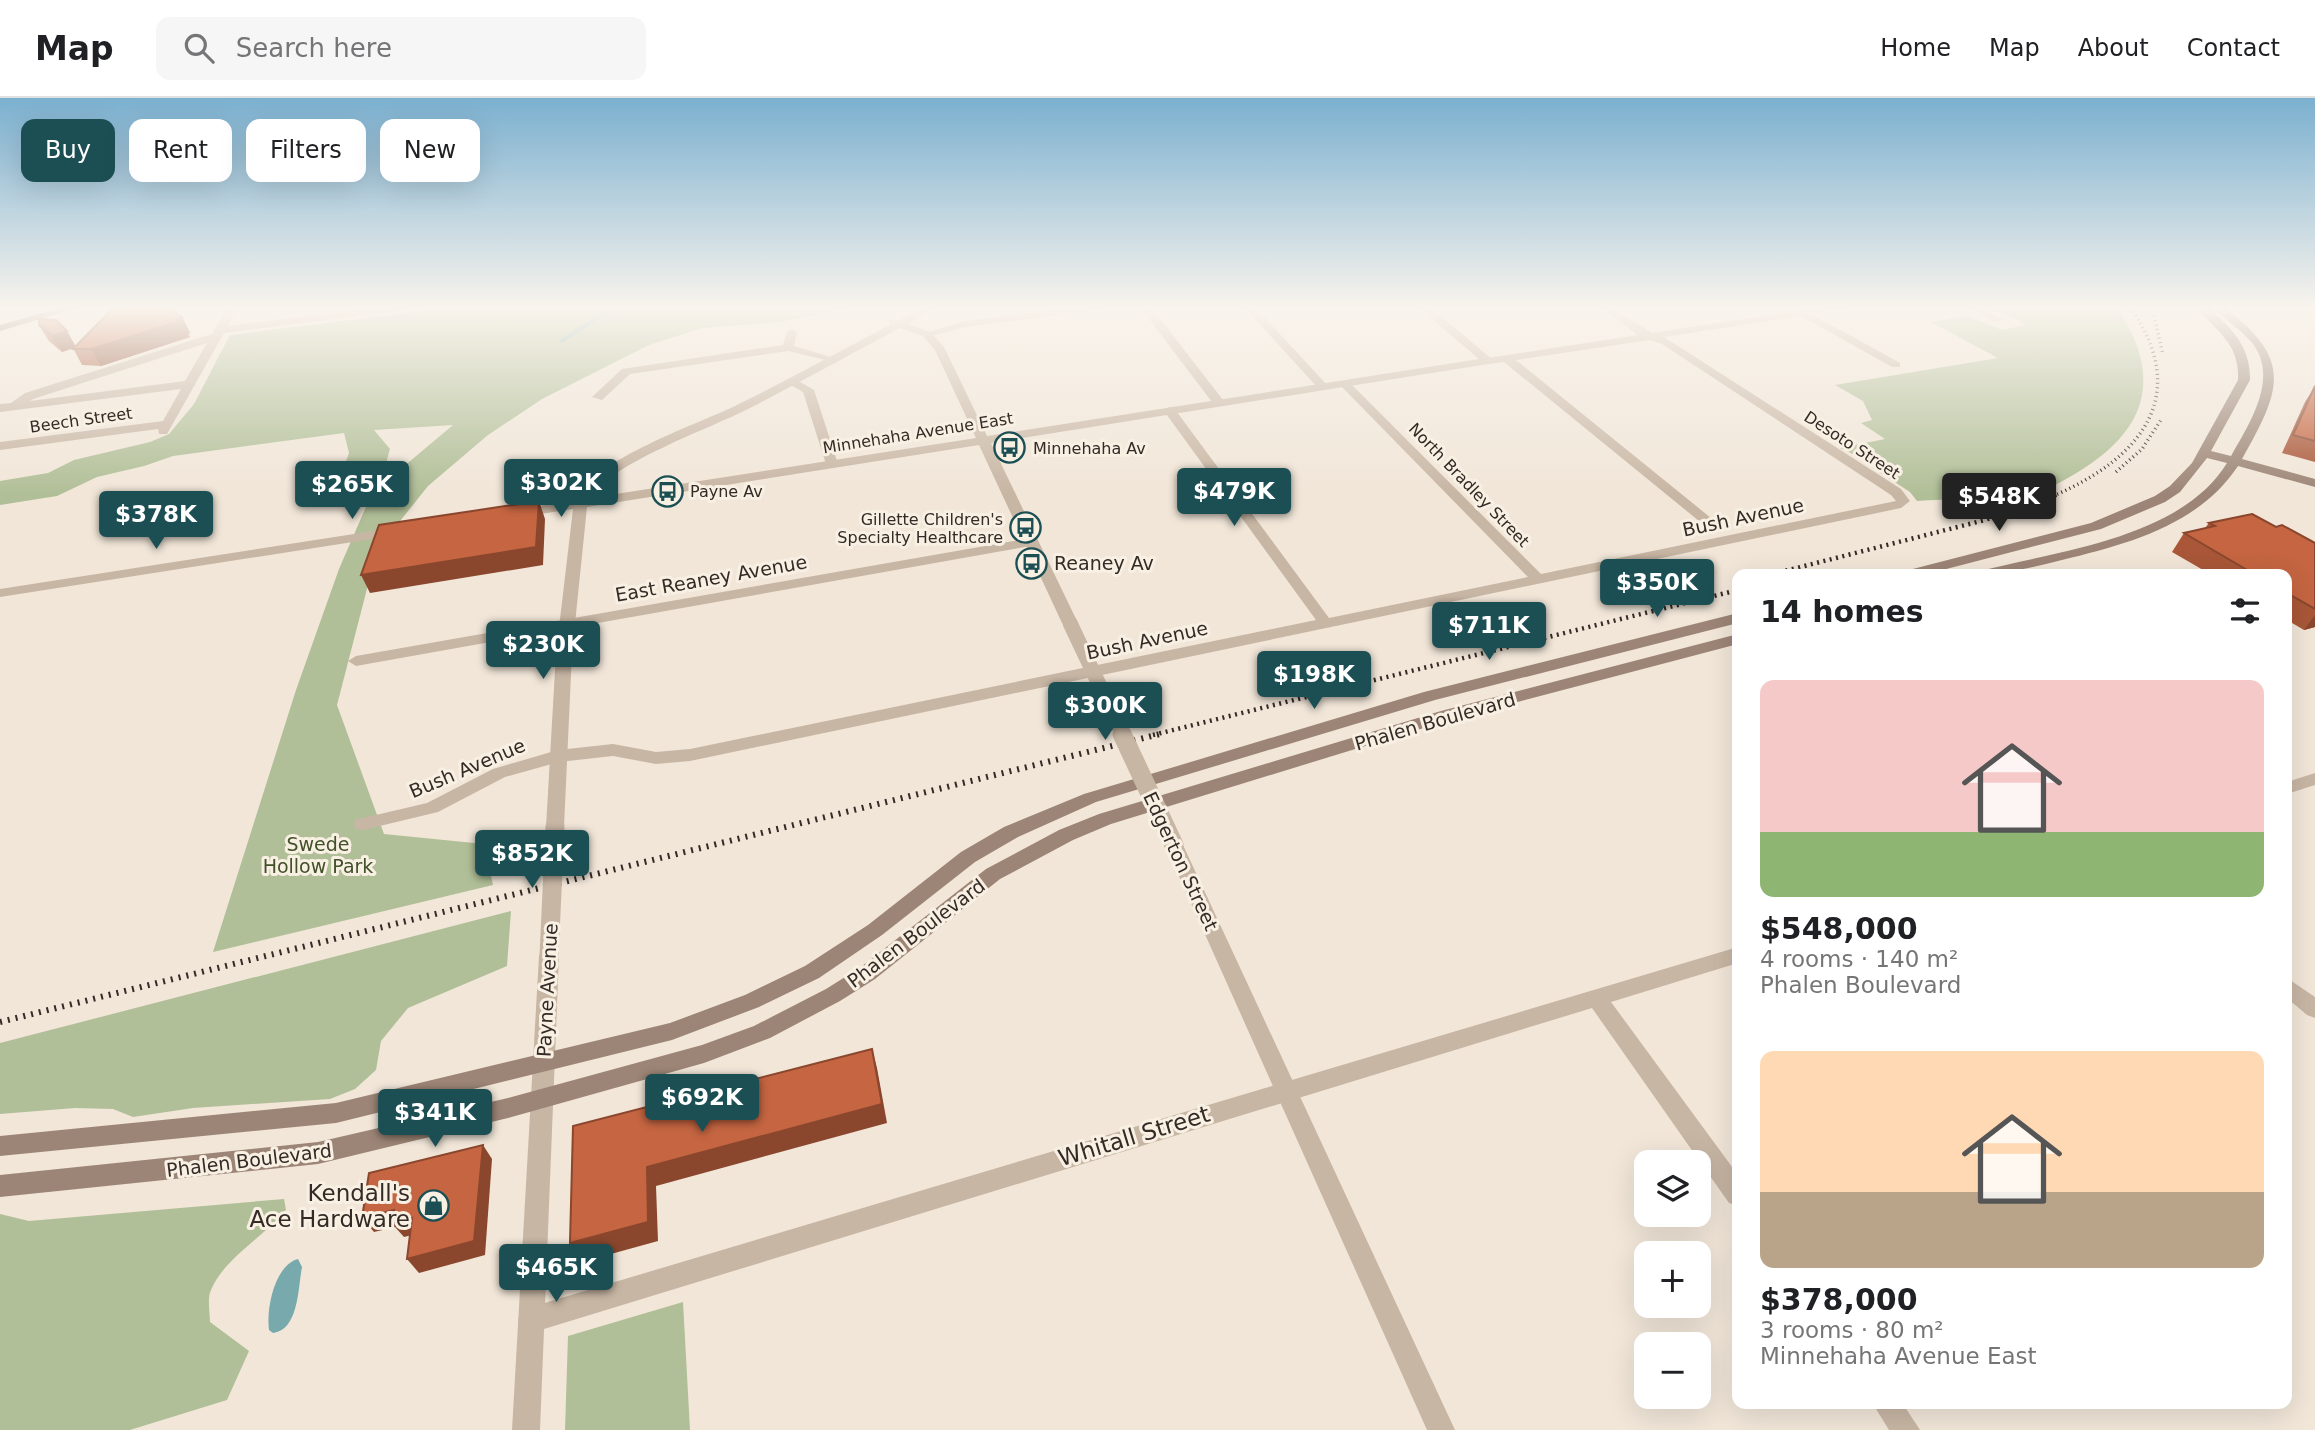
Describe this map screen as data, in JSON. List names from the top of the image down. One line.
{"streets":{"main road":["Phalen Boulevard"],"street":["Beech Street","Minnehaha Avenue East","Desoto Street","North Bradley Street","Bush Avenue","East Reaney Avenue","Edgerton Street","Payne Avenue","Whitall Street"]},"crossings":[["Minnehaha Avenue East","North Bradley Street"],["Minnehaha Avenue East","Edgerton Street"],["Minnehaha Avenue East","Payne Avenue"],["Desoto Street","Bush Avenue"],["North Bradley Street","Bush Avenue"],["Bush Avenue","Payne Avenue"],["East Reaney Avenue","Edgerton Street"],["East Reaney Avenue","Payne Avenue"],["Phalen Boulevard","Payne Avenue"],["Edgerton Street","Whitall Street"],["Payne Avenue","Whitall Street"]],"parks":["Swede Hollow Park"],"places":{"bus stop":["Minnehaha Av","Payne Av","Gillette Children's Specialty Healthcare","Reaney Av"],"shop":["Kendall's Ace Hardware"]},"page":{"header":"Map","search":"Search here","nav":["Home","Map","About","Contact"],"chip":["Buy","Rent","Filters","New"],"price":["$302K","$265K","$479K","$548K","$378K","$350K","$711K","$230K","$198K","$300K","$852K","$692K","$341K","$465K"],"heading":"14 homes","list":[{"name":"$548,000","note":"4 rooms · 140 m² · Phalen Boulevard"},{"name":"$378,000","note":"3 rooms · 80 m² · Minnehaha Avenue East"}],"map_buttons":["+","−"]}}
